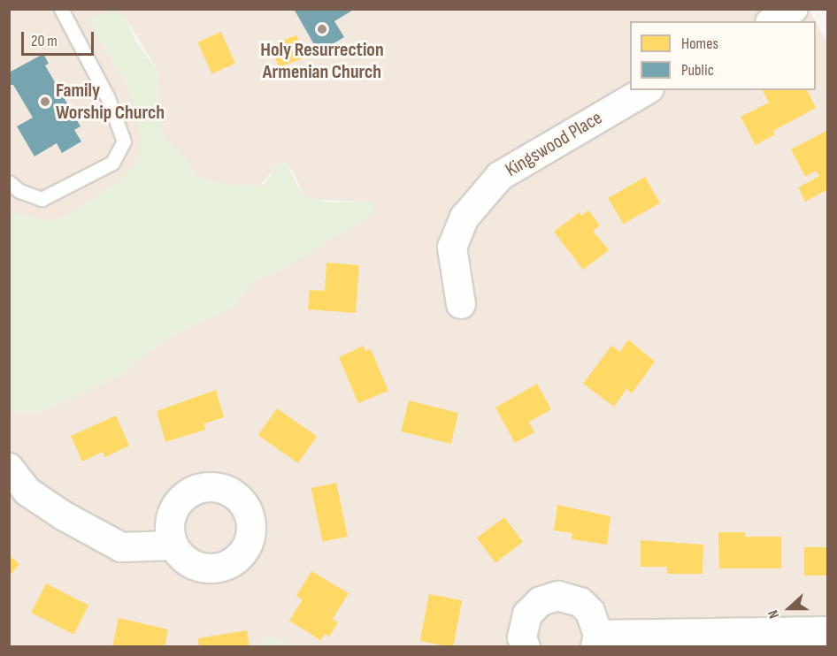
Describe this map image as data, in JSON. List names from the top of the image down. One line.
{"streets":{"street":["Kingswood Place"]},"places":["Holy Resurrection Armenian Church","Family Worship Church"],"legend":["Homes","Public"],"scale_bar":"20 m","north":"left"}
